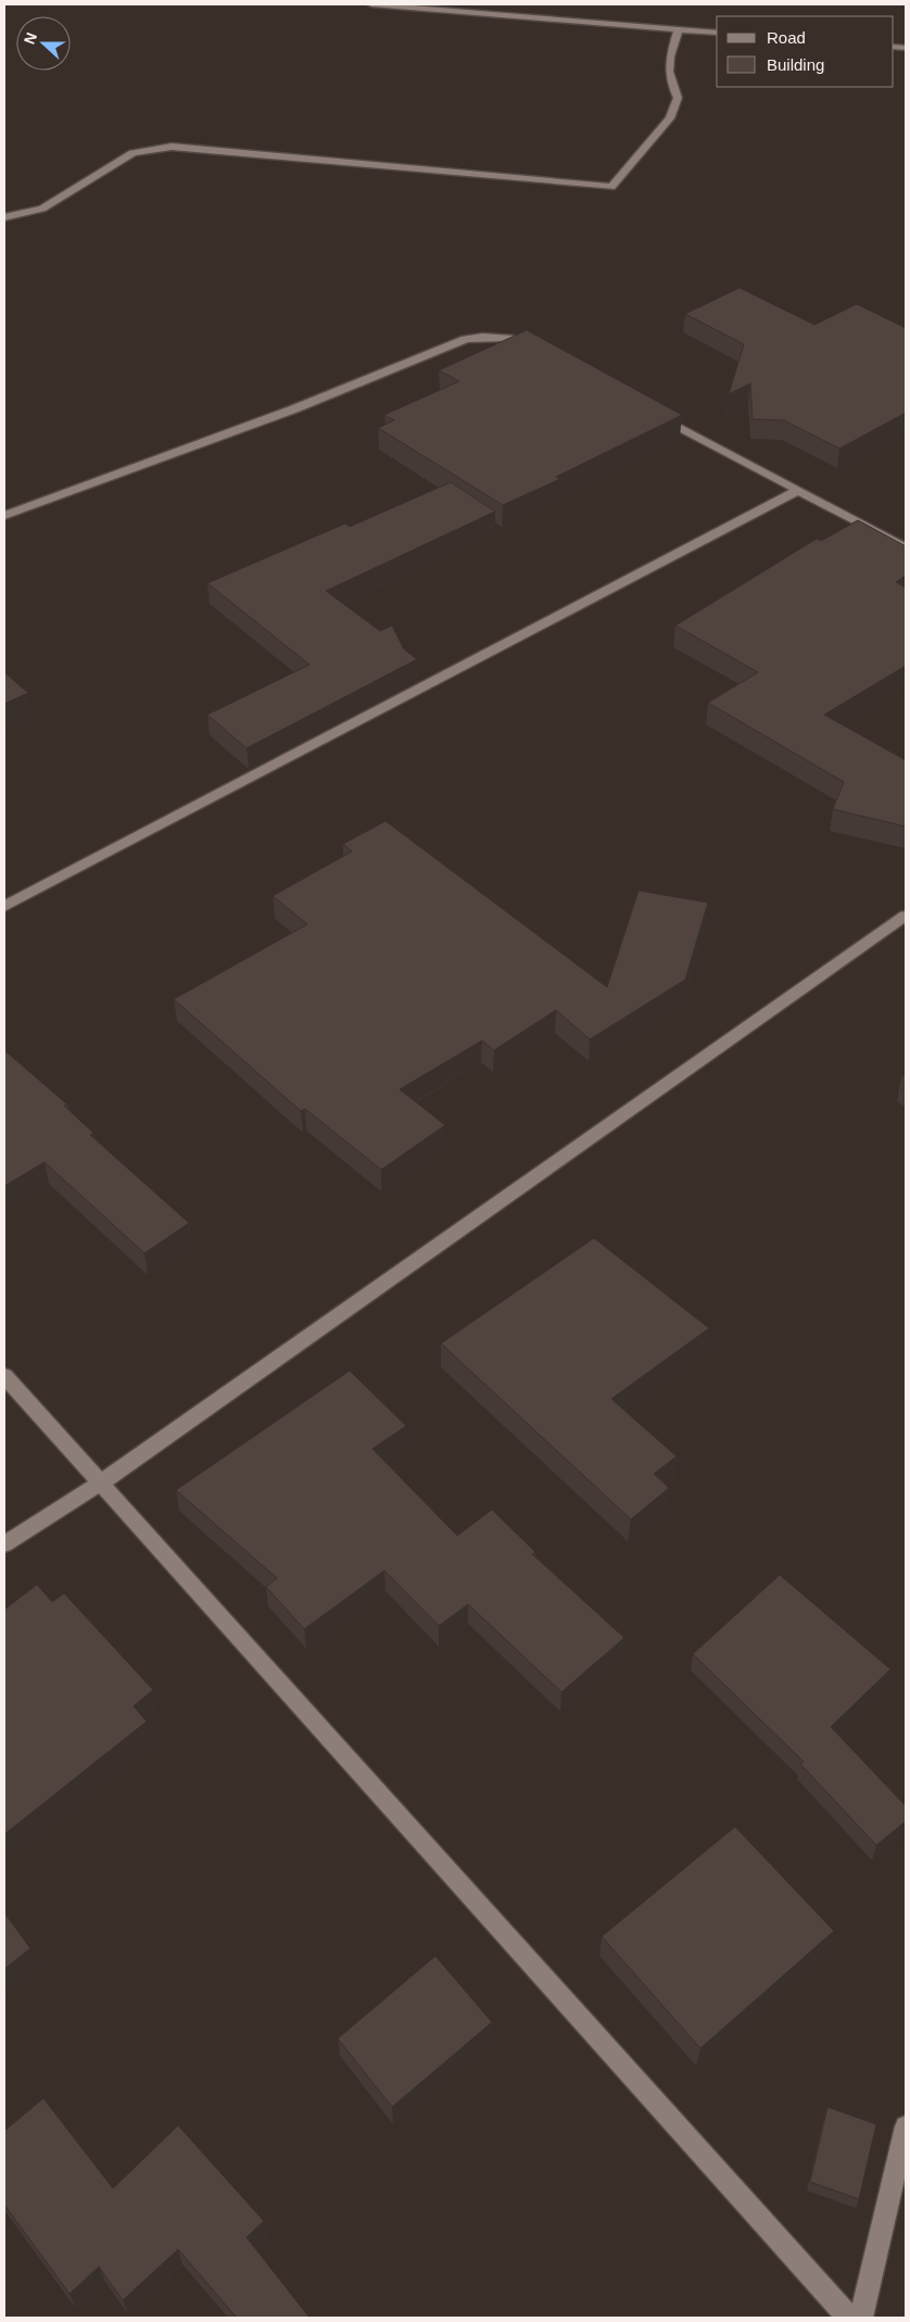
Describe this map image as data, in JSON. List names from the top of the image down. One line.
{"legend":["Road","Building"],"north":"left"}
